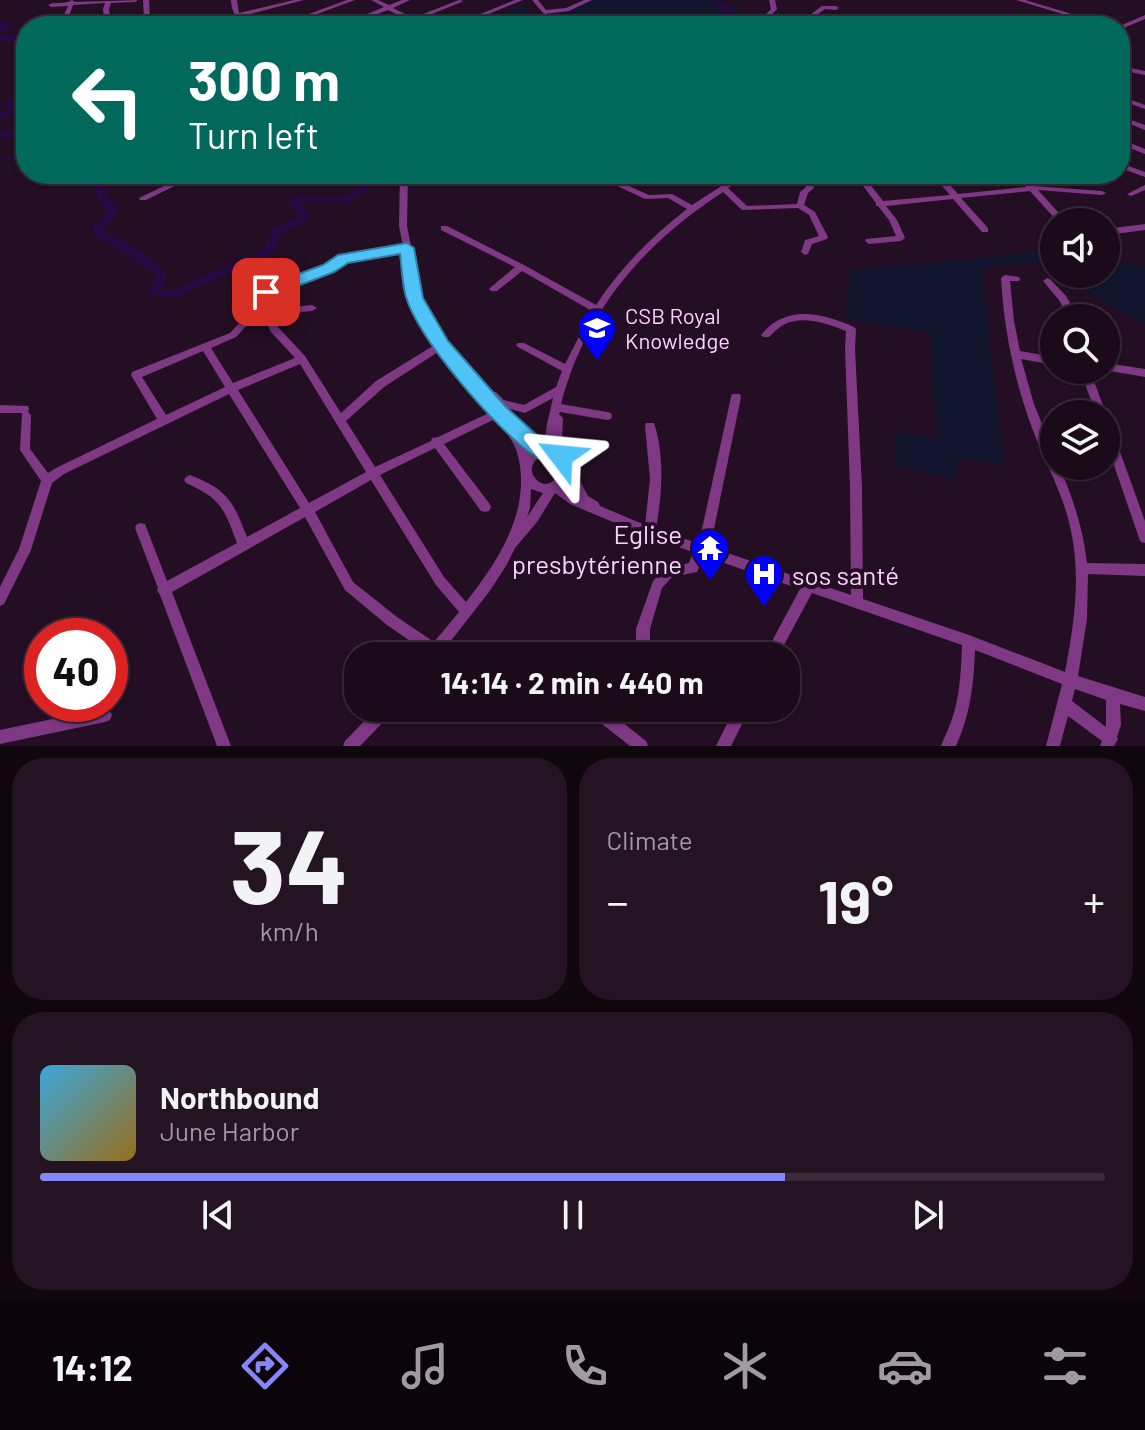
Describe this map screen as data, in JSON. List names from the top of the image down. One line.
{"places":{"school or university":["CSB Royal Knowledge"],"temple":["Eglise presbytérienne"],"hospital":["sos santé"]},"page":{"turn":["300 m","Turn left"],"limit":"40","trip":"14:14 · 2 min · 440 m","tile":[["34","km/h"],"Climate"],"heat":["−","19°","+"],"song":["Northbound","June Harbor"],"tabs":"14:12"}}
